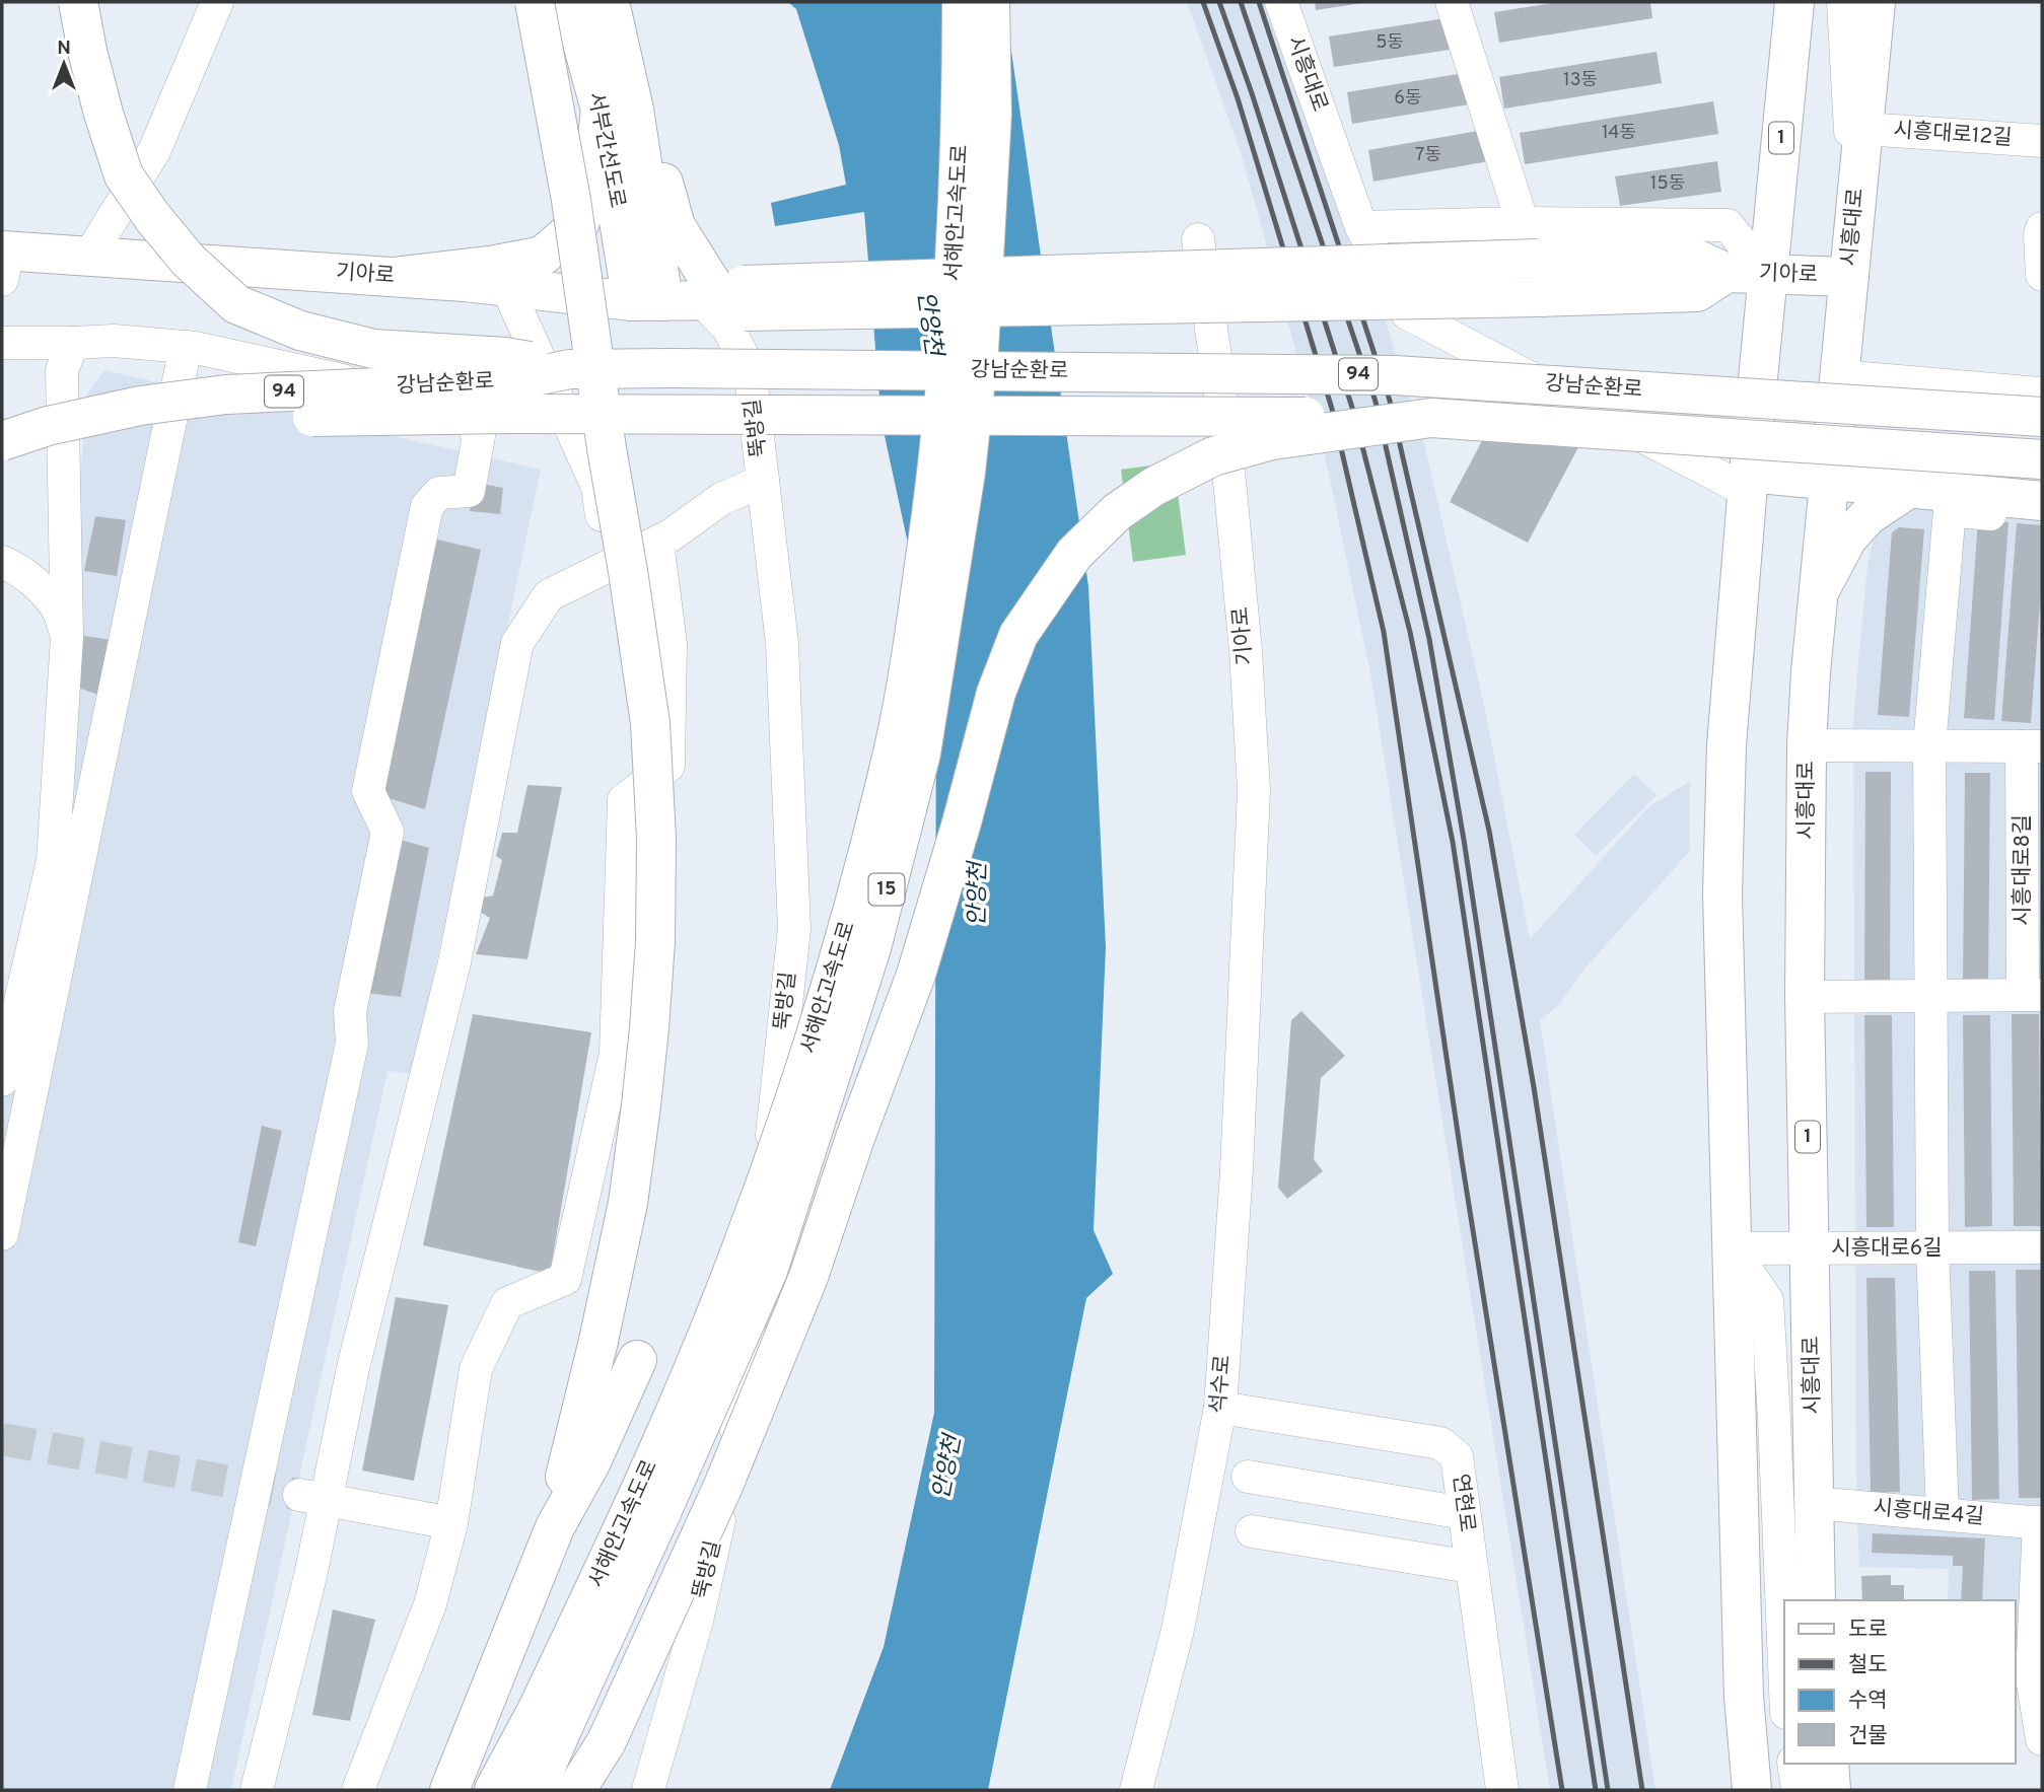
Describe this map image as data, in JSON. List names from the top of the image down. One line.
{"streets":{"main road":["시흥대로","1","서부간선도로","서해안고속도로","기아로","강남순환로","94","15"],"street":["시흥대로12길","뚝방길","시흥대로8길","시흥대로6길","석수로","연현로","시흥대로4길"]},"crossings":[["시흥대로","시흥대로12길"],["시흥대로","1"],["시흥대로","기아로"],["시흥대로","시흥대로6길"],["시흥대로","시흥대로4길"],["1","기아로"],["1","시흥대로6길"],["서부간선도로","기아로"],["기아로","뚝방길"],["기아로","석수로"],["석수로","연현로"]],"water":["안양천"],"house_numbers":["5동","13동","6동","14동","7동","15동"],"legend":["도로","철도","수역","건물"],"north":"top"}
